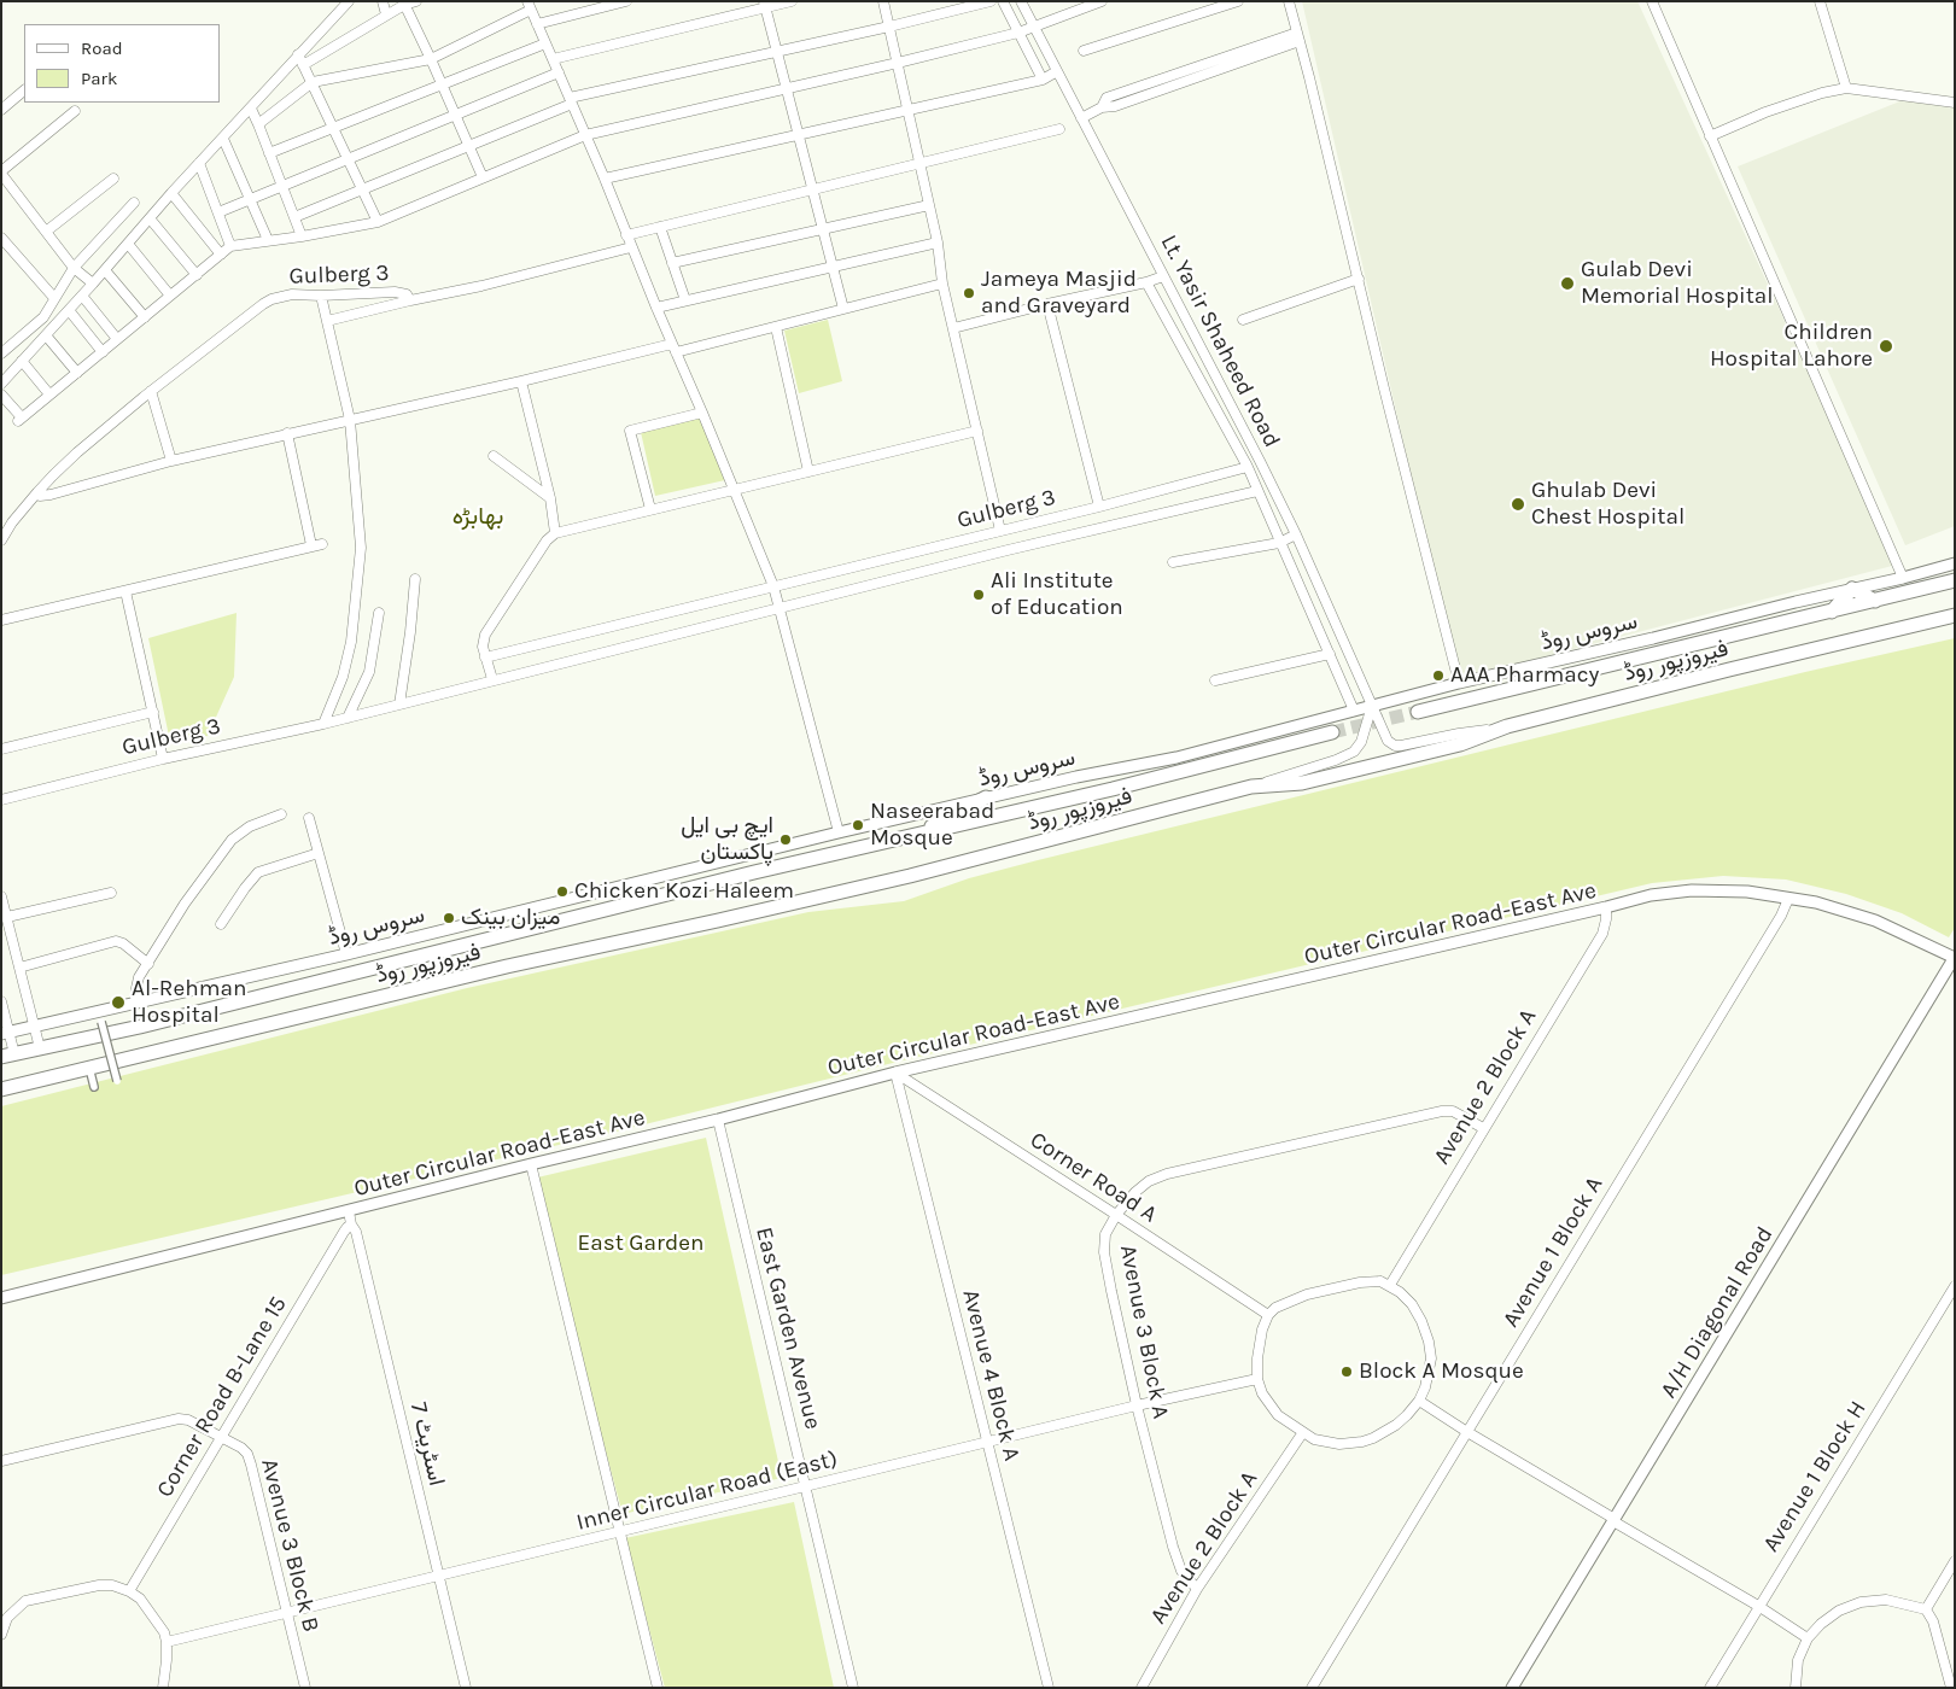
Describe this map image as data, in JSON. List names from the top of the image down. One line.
{"streets":{"main road":["فیروزپور روڈ"],"street":["Gulberg 3","Lt. Yasir Shaheed Road","سروس روڈ","Outer Circular Road-East Ave","Avenue 2 Block A","Corner Road A","Avenue 1 Block A","A/H Diagonal Road","East Garden Avenue","Avenue 3 Block A","Avenue 4 Block A","Corner Road B-Lane 15","اسٹریٹ 7","Avenue 1 Block H","Inner Circular Road (East)","Avenue 3 Block B"]},"crossings":[["Lt. Yasir Shaheed Road","سروس روڈ"],["Lt. Yasir Shaheed Road","فیروزپور روڈ"],["Outer Circular Road-East Ave","Avenue 2 Block A"],["Outer Circular Road-East Ave","Corner Road A"],["Outer Circular Road-East Ave","Avenue 1 Block A"],["Outer Circular Road-East Ave","A/H Diagonal Road"],["Outer Circular Road-East Ave","East Garden Avenue"],["Outer Circular Road-East Ave","Avenue 4 Block A"],["Outer Circular Road-East Ave","اسٹریٹ 7"],["Avenue 2 Block A","Corner Road A"],["Avenue 2 Block A","Avenue 3 Block A"],["Avenue 2 Block A","Inner Circular Road (East)"],["Corner Road A","Avenue 3 Block A"],["Corner Road A","Avenue 4 Block A"],["Corner Road A","Inner Circular Road (East)"],["East Garden Avenue","Inner Circular Road (East)"],["Avenue 3 Block A","Inner Circular Road (East)"],["Avenue 4 Block A","Inner Circular Road (East)"],["Corner Road B-Lane 15","اسٹریٹ 7"],["Corner Road B-Lane 15","Avenue 3 Block B"],["اسٹریٹ 7","Inner Circular Road (East)"],["Inner Circular Road (East)","Avenue 3 Block B"]],"districts":["بھابڑہ"],"parks":["East Garden"],"places":["Gulab Devi Memorial Hospital","Jameya Masjid and Graveyard","Children Hospital Lahore","Ghulab Devi Chest Hospital","Ali Institute of Education","AAA Pharmacy","Naseerabad Mosque","ایچ بی ایل پاکستان","Chicken Kozi Haleem","میزان بینک","Al-Rehman Hospital","Block A Mosque"],"legend":["Road","Park"]}
